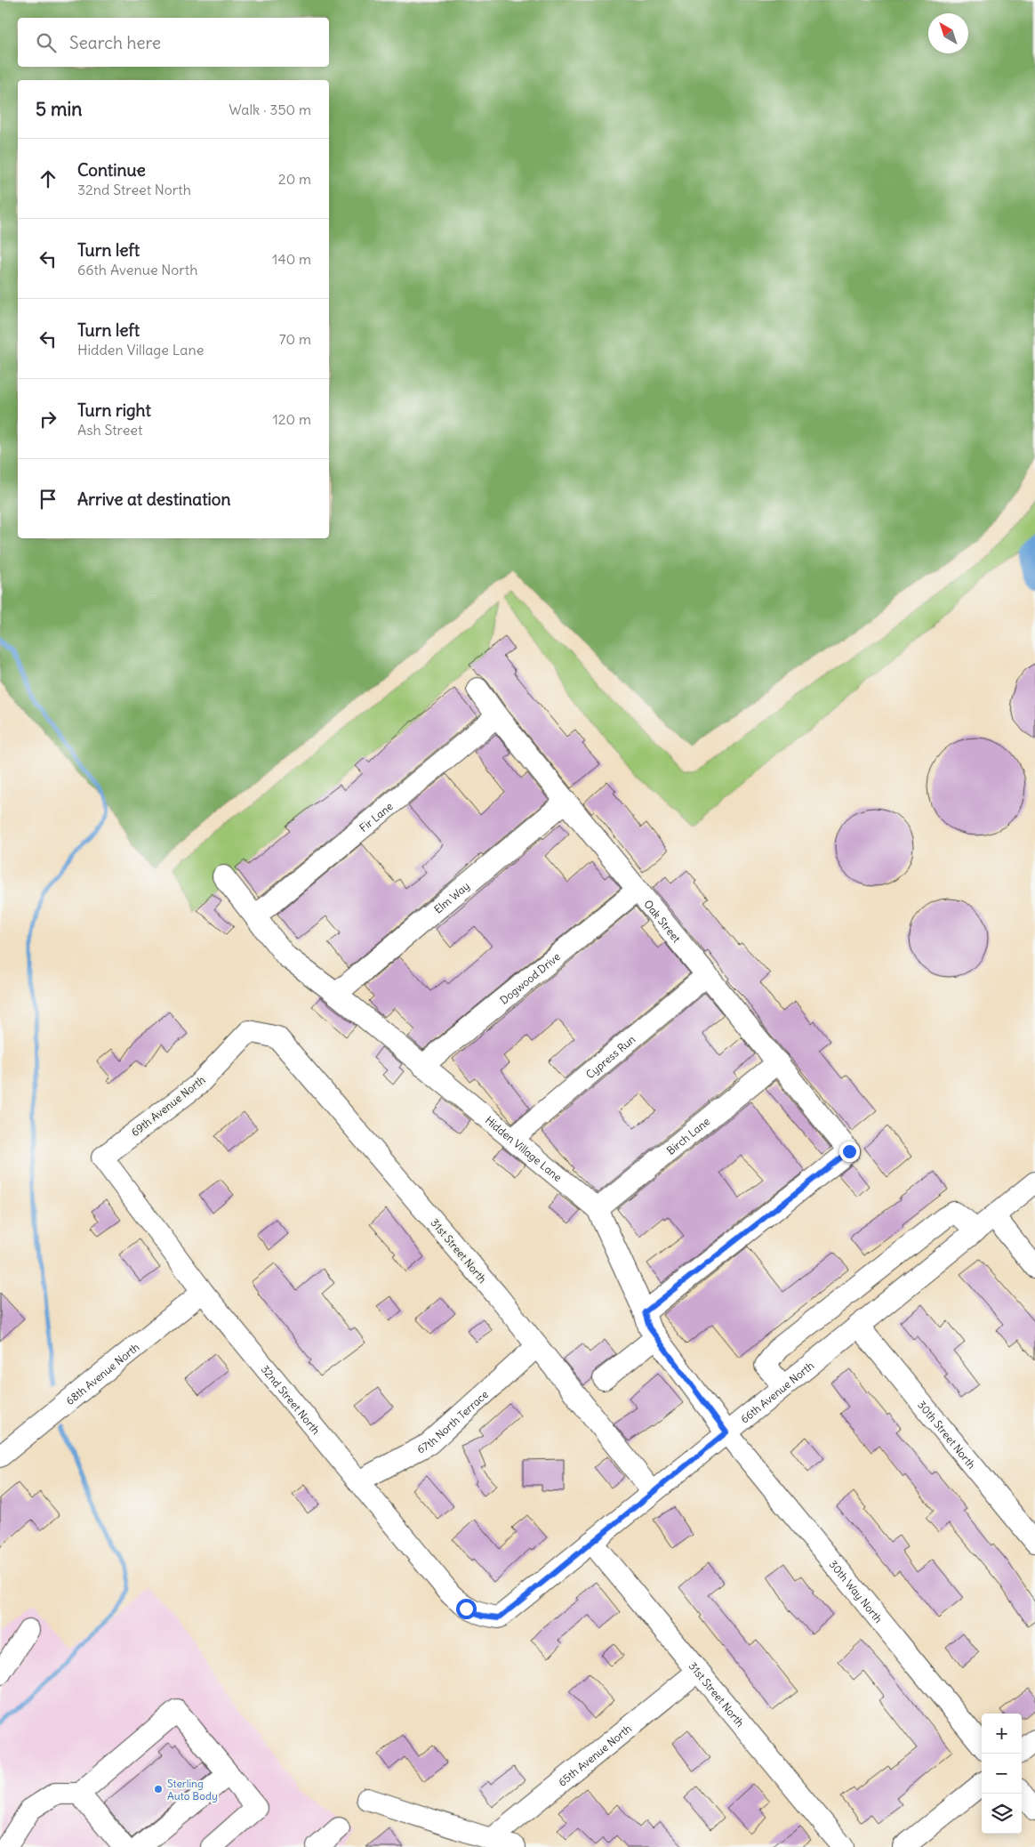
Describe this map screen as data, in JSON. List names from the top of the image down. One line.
{"streets":{"street":["Fir Lane","Elm Way","Oak Street","Dogwood Drive","Cypress Run","69th Avenue North","Birch Lane","Hidden Village Lane","31st Street North","68th Avenue North","66th Avenue North","32nd Street North","67th North Terrace","30th Street North","30th Way North","65th Avenue North"]},"crossings":[["Fir Lane","Oak Street"],["Fir Lane","Hidden Village Lane"],["Elm Way","Oak Street"],["Elm Way","Hidden Village Lane"],["Oak Street","Dogwood Drive"],["Oak Street","Cypress Run"],["Oak Street","Birch Lane"],["Oak Street","Hidden Village Lane"],["Dogwood Drive","Hidden Village Lane"],["Cypress Run","Hidden Village Lane"],["69th Avenue North","31st Street North"],["69th Avenue North","32nd Street North"],["Birch Lane","Hidden Village Lane"],["Hidden Village Lane","66th Avenue North"],["Hidden Village Lane","30th Way North"],["31st Street North","66th Avenue North"],["31st Street North","67th North Terrace"],["31st Street North","65th Avenue North"],["68th Avenue North","32nd Street North"],["66th Avenue North","32nd Street North"],["66th Avenue North","30th Street North"],["66th Avenue North","30th Way North"],["32nd Street North","67th North Terrace"]],"places":["Sterling Auto Body"],"north":"top left","page":{"search":"Search here","heading":["5 min","Walk · 350 m"],"list":[["Continue","32nd Street North","20 m"],["Turn left","66th Avenue North","140 m"],["Turn left","Hidden Village Lane","70 m"],["Turn right","Ash Street","120 m"],"Arrive at destination"],"map_buttons":["+","−"]}}
